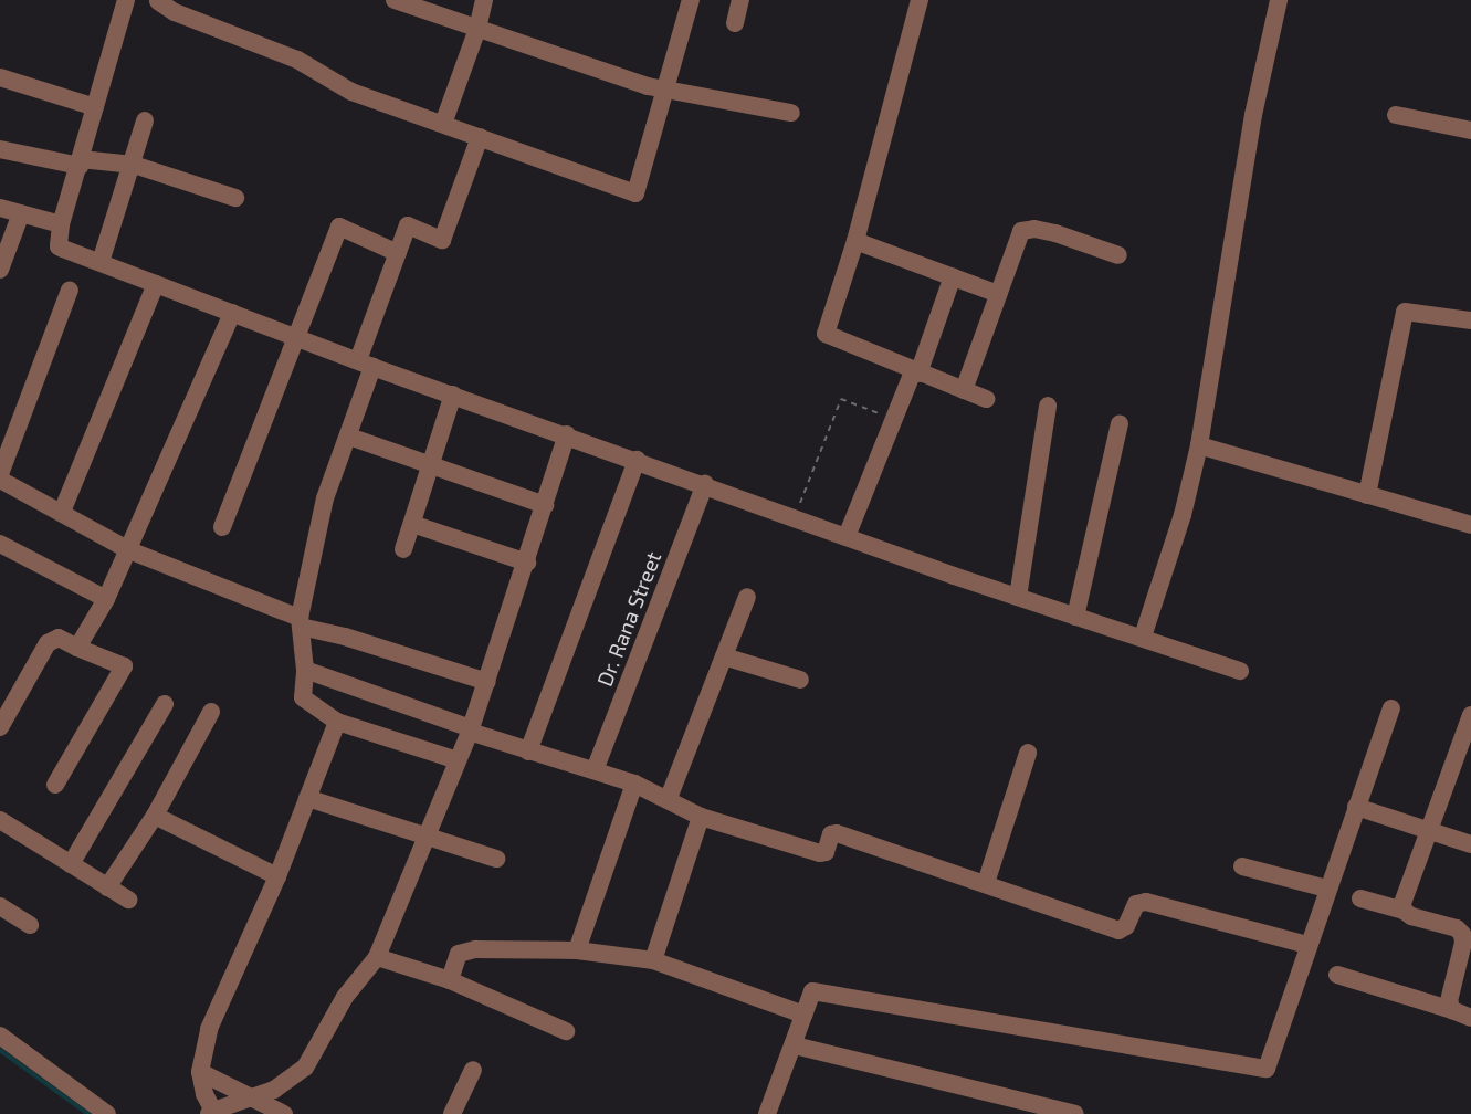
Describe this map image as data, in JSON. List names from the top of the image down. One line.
{"streets":{"street":["Dr. Rana Street"]}}
